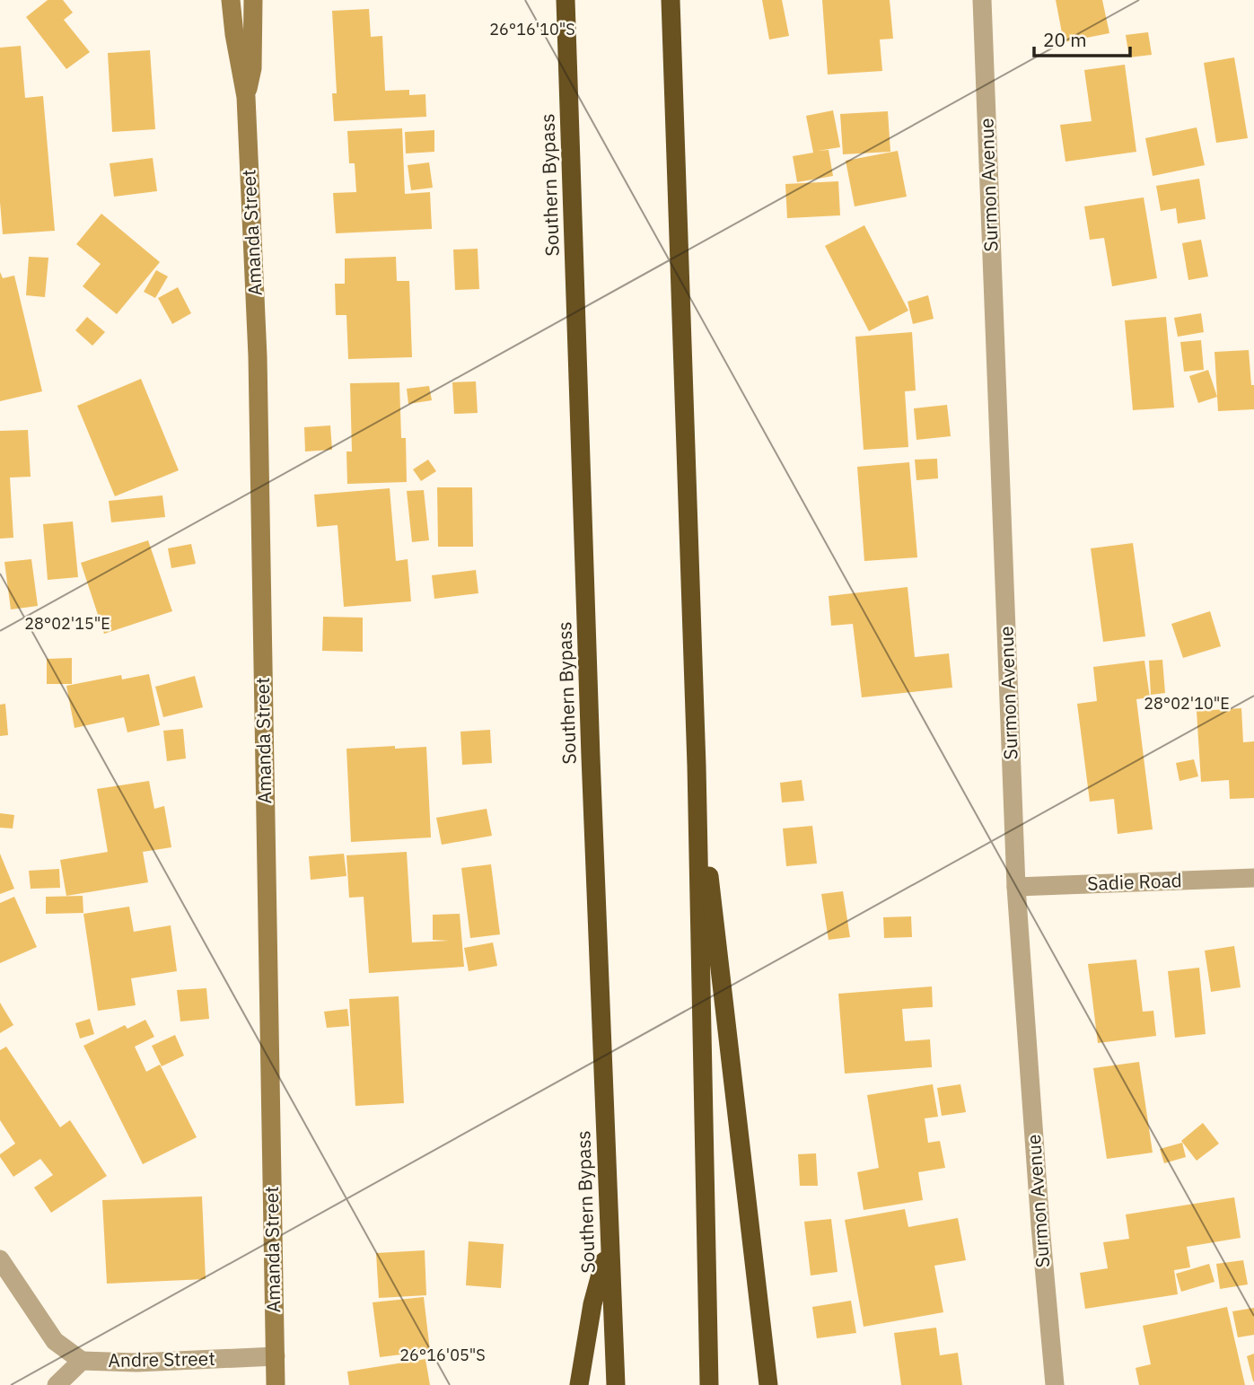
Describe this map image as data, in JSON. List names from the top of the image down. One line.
{"streets":{"highway":["Southern Bypass"],"street":["Surmon Avenue","Amanda Street","Sadie Road","Andre Street"]},"crossings":[["Surmon Avenue","Sadie Road"],["Amanda Street","Andre Street"]],"scale_bar":"20 m","coordinates":["26°16'10\"S","28°02'15\"E","28°02'10\"E","26°16'05\"S"]}
